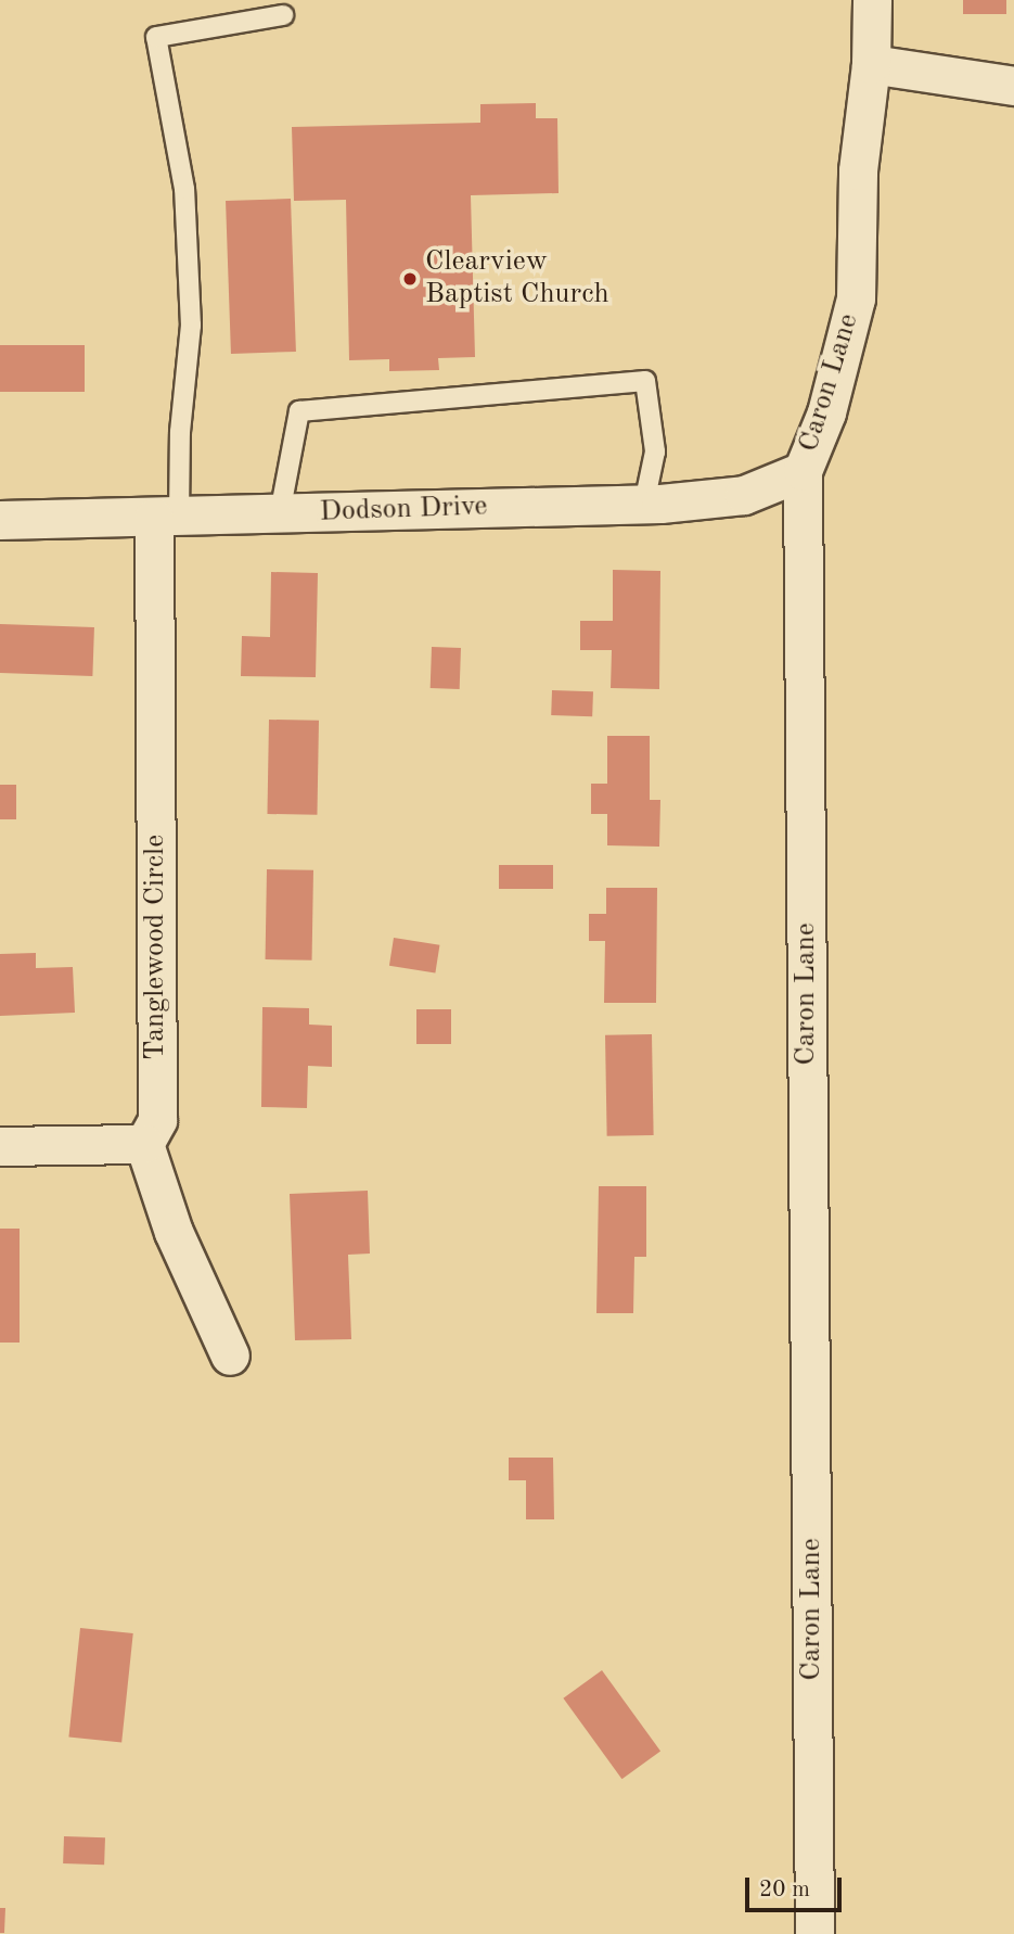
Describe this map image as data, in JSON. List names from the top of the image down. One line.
{"streets":{"street":["Caron Lane","Dodson Drive","Tanglewood Circle"]},"crossings":[["Caron Lane","Dodson Drive"],["Dodson Drive","Tanglewood Circle"]],"places":["Clearview Baptist Church"],"scale_bar":"20 m"}
